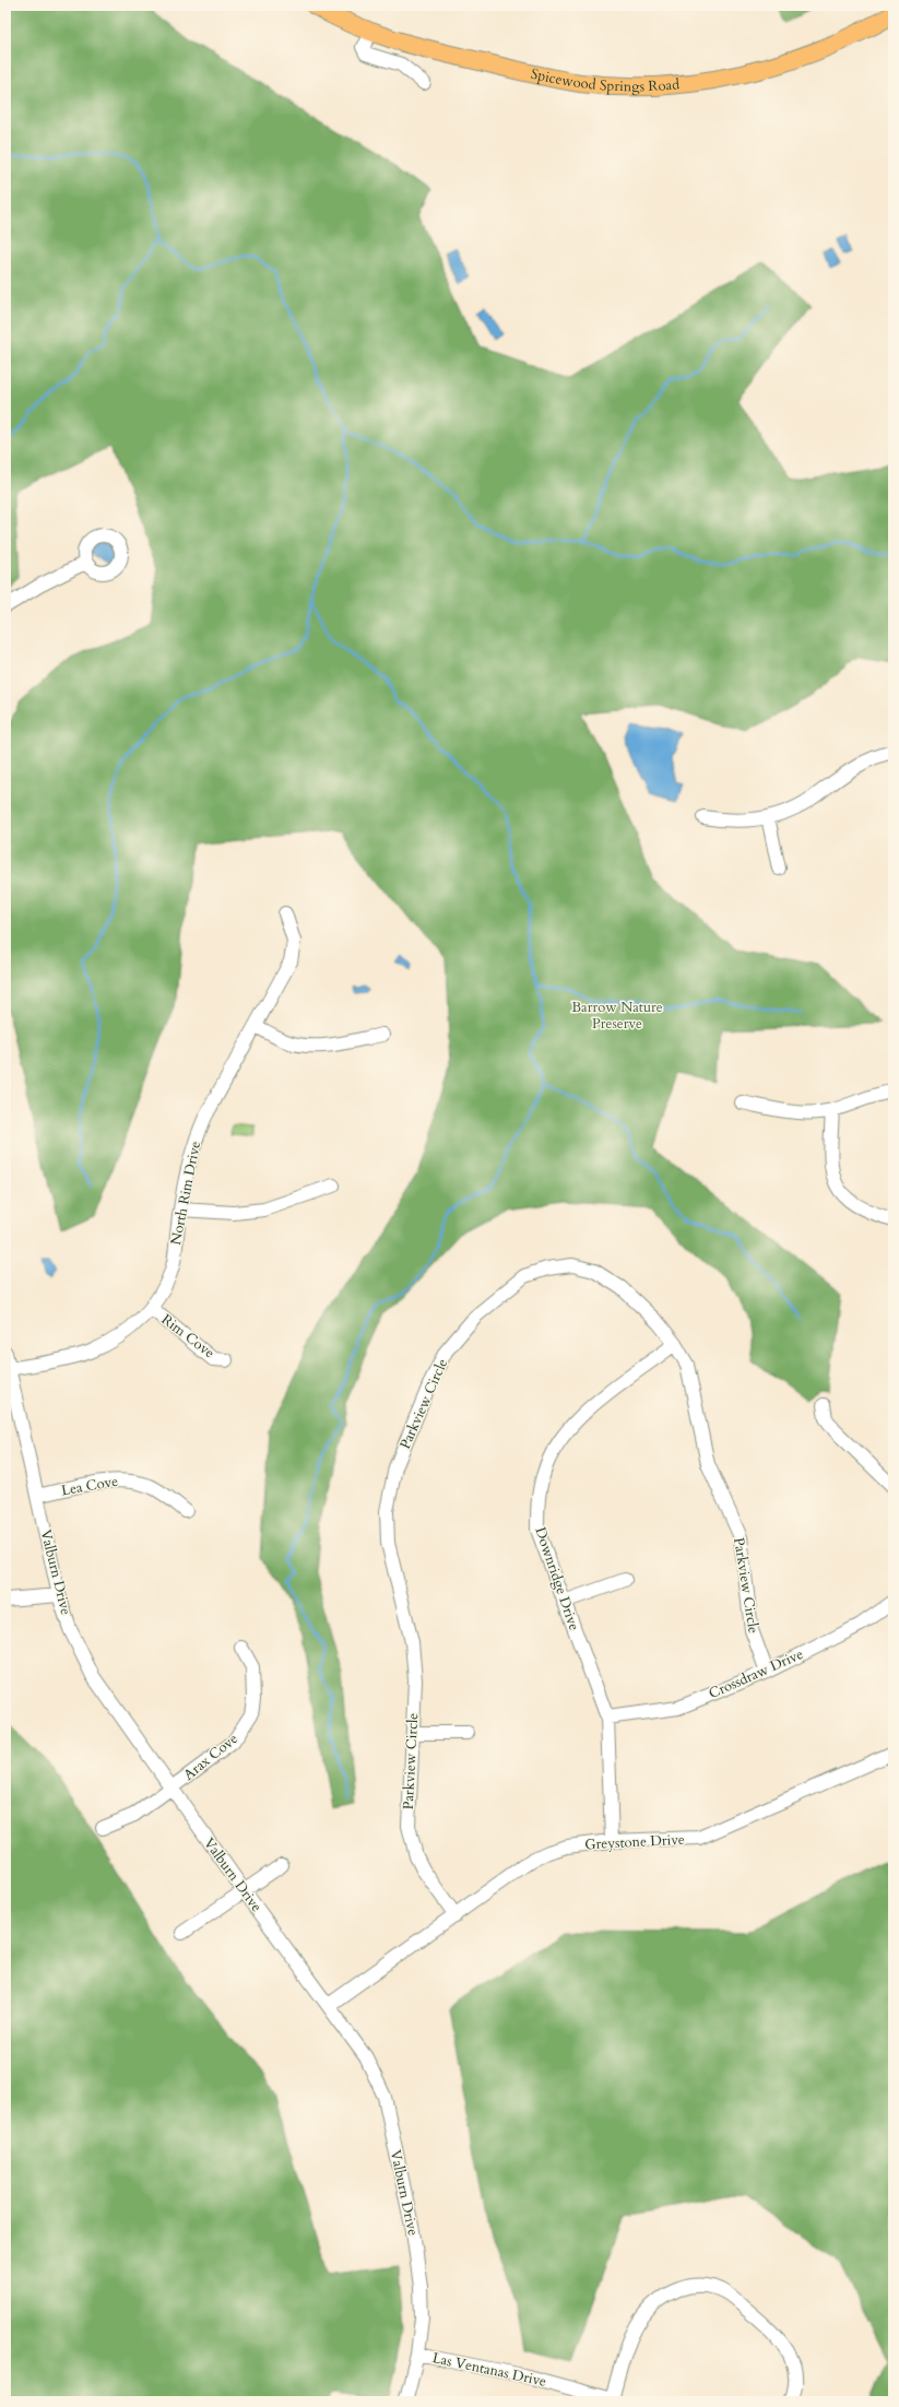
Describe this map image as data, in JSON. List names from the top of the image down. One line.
{"streets":{"main road":["Spicewood Springs Road"],"street":["North Rim Drive","Rim Cove","Parkview Circle","Lea Cove","Valburn Drive","Downridge Drive","Crossdraw Drive","Arax Cove","Greystone Drive","Las Ventanas Drive"]},"crossings":[["North Rim Drive","Rim Cove"],["North Rim Drive","Valburn Drive"],["Parkview Circle","Downridge Drive"],["Parkview Circle","Crossdraw Drive"],["Parkview Circle","Greystone Drive"],["Lea Cove","Valburn Drive"],["Valburn Drive","Arax Cove"],["Valburn Drive","Greystone Drive"],["Valburn Drive","Las Ventanas Drive"],["Downridge Drive","Crossdraw Drive"],["Downridge Drive","Greystone Drive"]],"parks":["Barrow Nature Preserve"]}
